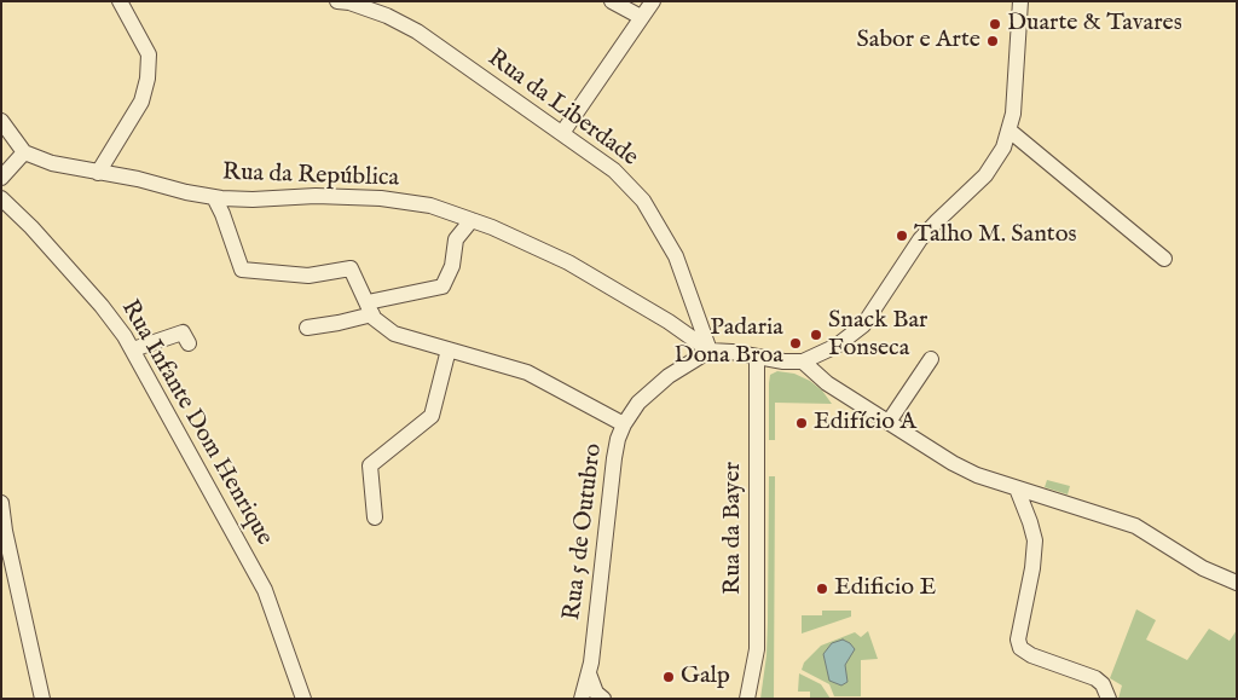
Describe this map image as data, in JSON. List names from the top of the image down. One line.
{"streets":{"street":["Rua da Liberdade","Rua da República","Rua Infante Dom Henrique","Rua da Bayer","Rua 5 de Outubro"]},"crossings":[["Rua da Liberdade","Rua da República"],["Rua da Liberdade","Rua 5 de Outubro"],["Rua da República","Rua 5 de Outubro"]],"places":["Duarte & Tavares","Sabor e Arte","Talho M. Santos","Snack Bar Fonseca","Padaria Dona Broa","Edifício A","Edificio E","Galp"]}
